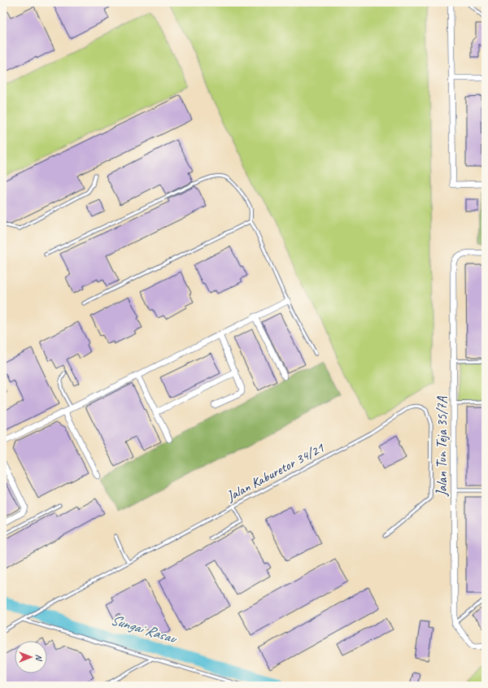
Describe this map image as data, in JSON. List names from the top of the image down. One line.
{"streets":{"street":["Jalan Tun Teja 35/7A"],"lane":["Jalan Kaburetor 34/21"]},"water":["Sungai Rasau"],"north":"right"}
